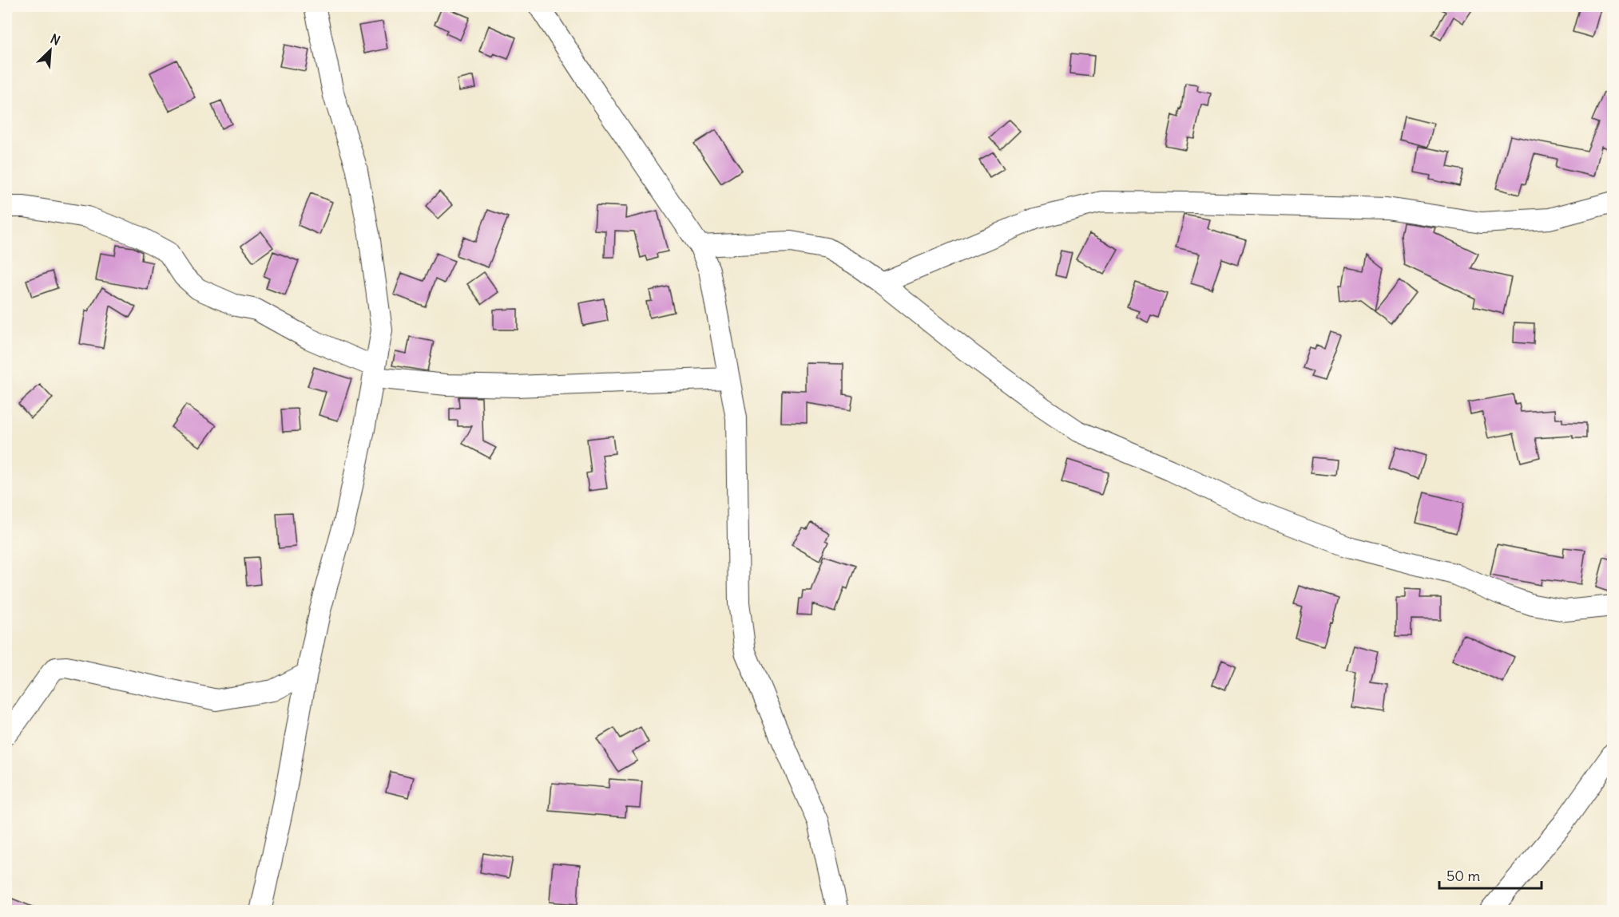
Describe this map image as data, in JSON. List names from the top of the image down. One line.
{"scale_bar":"50 m","north":"top right"}
